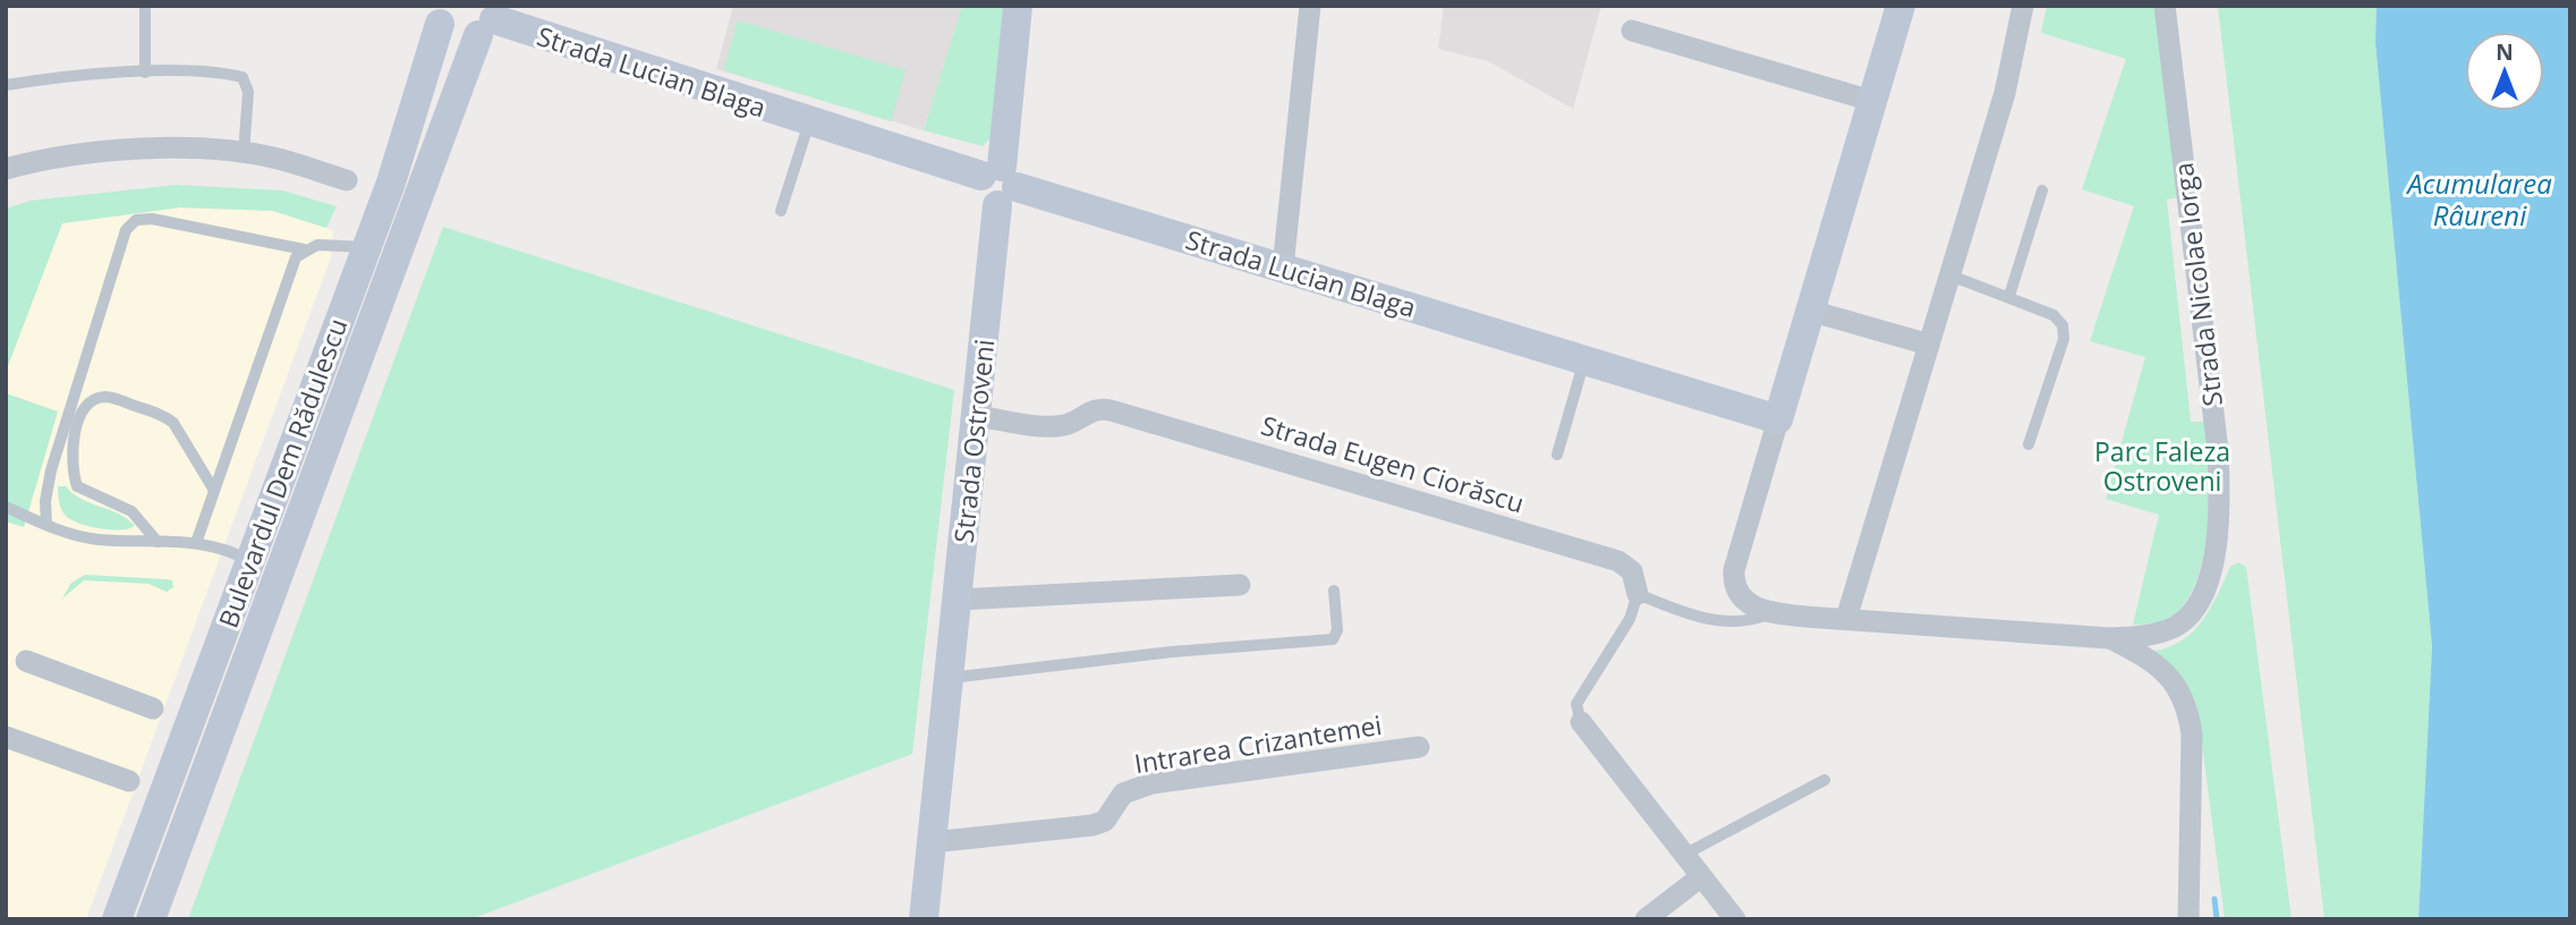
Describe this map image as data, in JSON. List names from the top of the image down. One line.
{"streets":{"street":["Strada Lucian Blaga","Strada Nicolae Iorga","Strada Ostroveni","Strada Eugen Ciorăscu","Bulevardul Dem Rădulescu","Intrarea Crizantemei"]},"crossings":[["Strada Lucian Blaga","Strada Ostroveni"],["Strada Lucian Blaga","Bulevardul Dem Rădulescu"],["Strada Ostroveni","Strada Eugen Ciorăscu"],["Strada Ostroveni","Intrarea Crizantemei"]],"water":["Acumularea Râureni"],"parks":["Parc Faleza Ostroveni"],"north":"top"}
